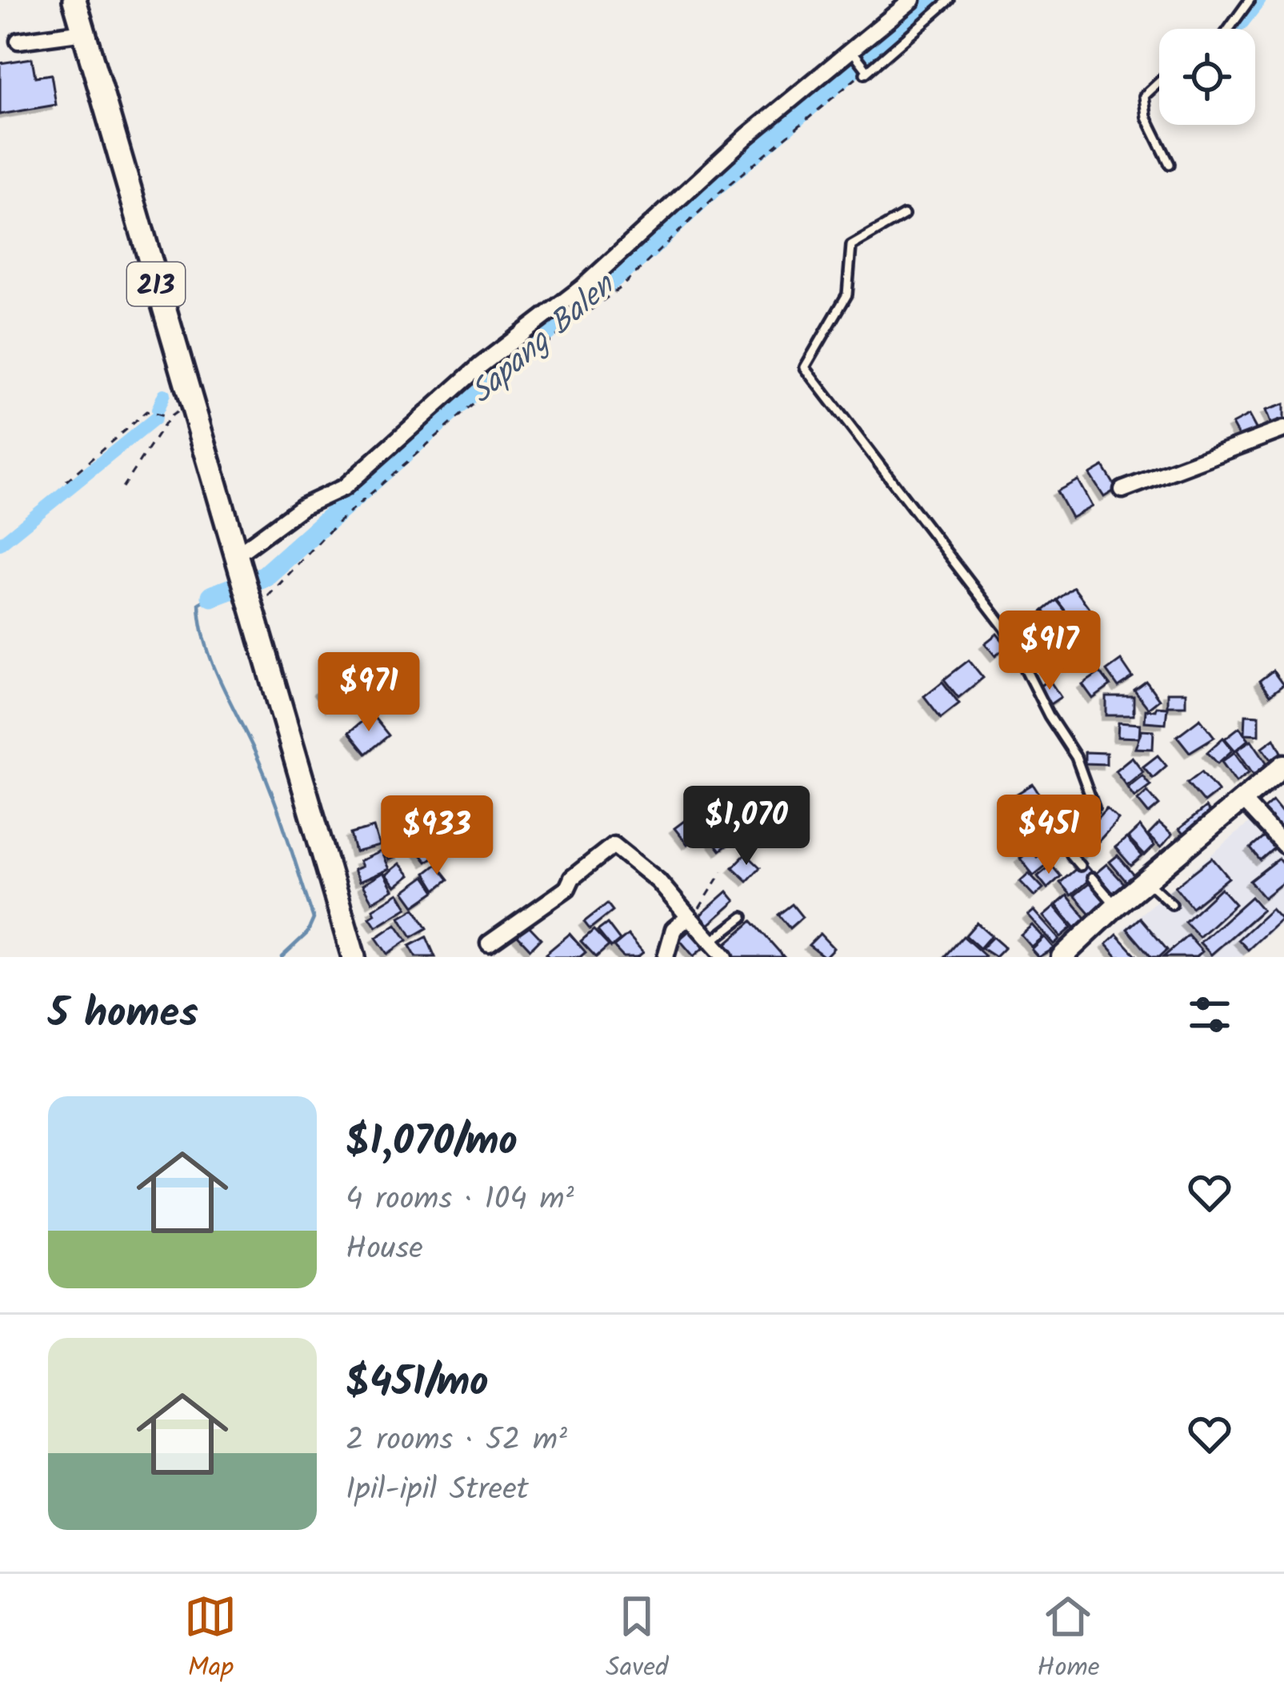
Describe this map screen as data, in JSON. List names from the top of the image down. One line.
{"streets":{"main road":["213"]},"water":["Sapang Balen"],"page":{"price":["$917","$971","$1,070","$451","$933"],"heading":"5 homes","list":[{"name":"$1,070/mo","note":"4 rooms · 104 m² · House"},{"name":"$451/mo","note":"2 rooms · 52 m² · Ipil-ipil Street"}],"tabs":["Map","Saved","Home"]}}
